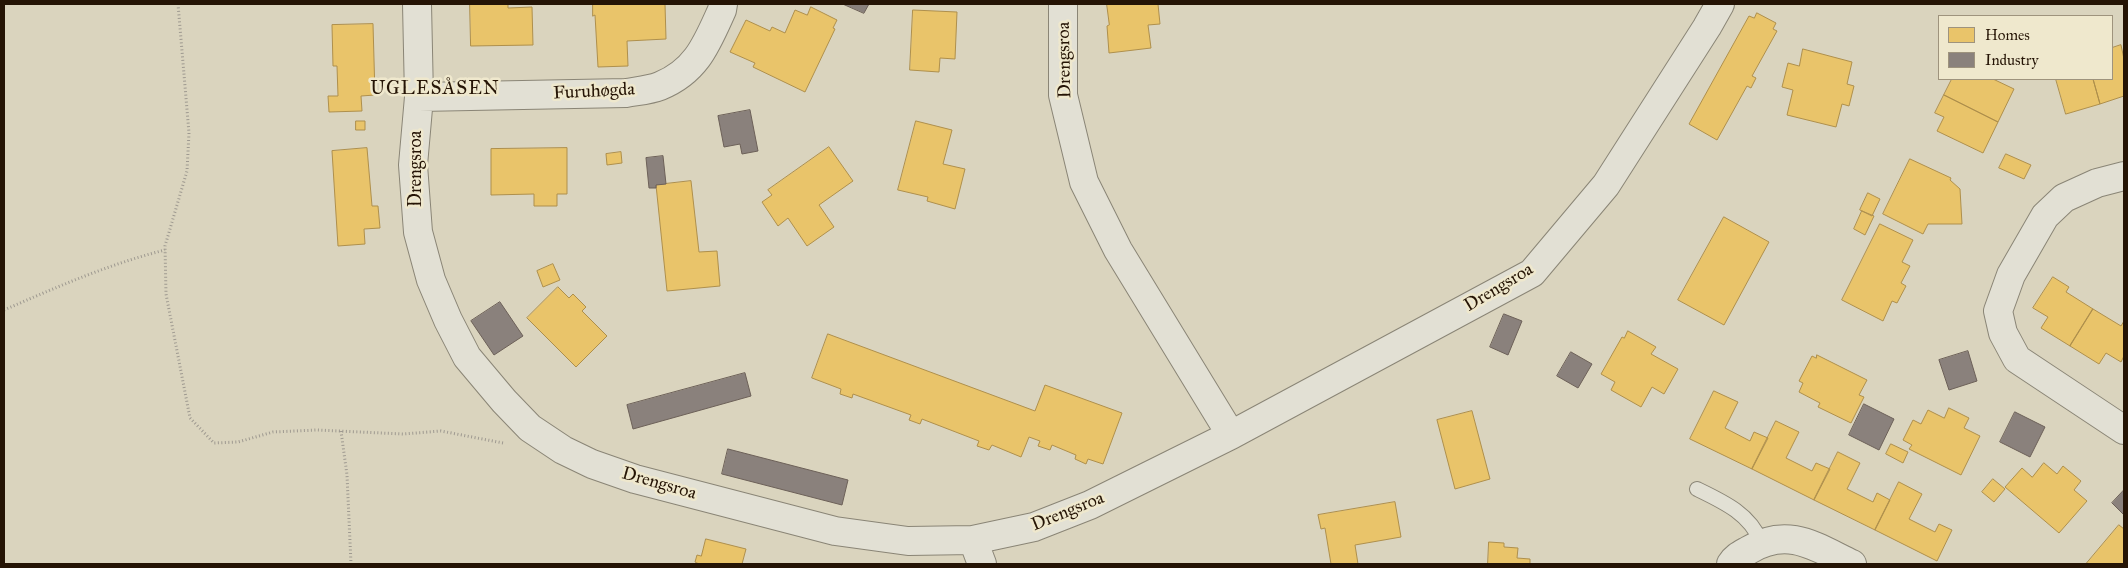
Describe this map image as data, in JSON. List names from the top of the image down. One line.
{"streets":{"street":["Drengsroa","Furuhøgda"]},"crossings":[["Drengsroa","Furuhøgda"]],"districts":["UGLESÅSEN"],"legend":["Homes","Industry"]}
